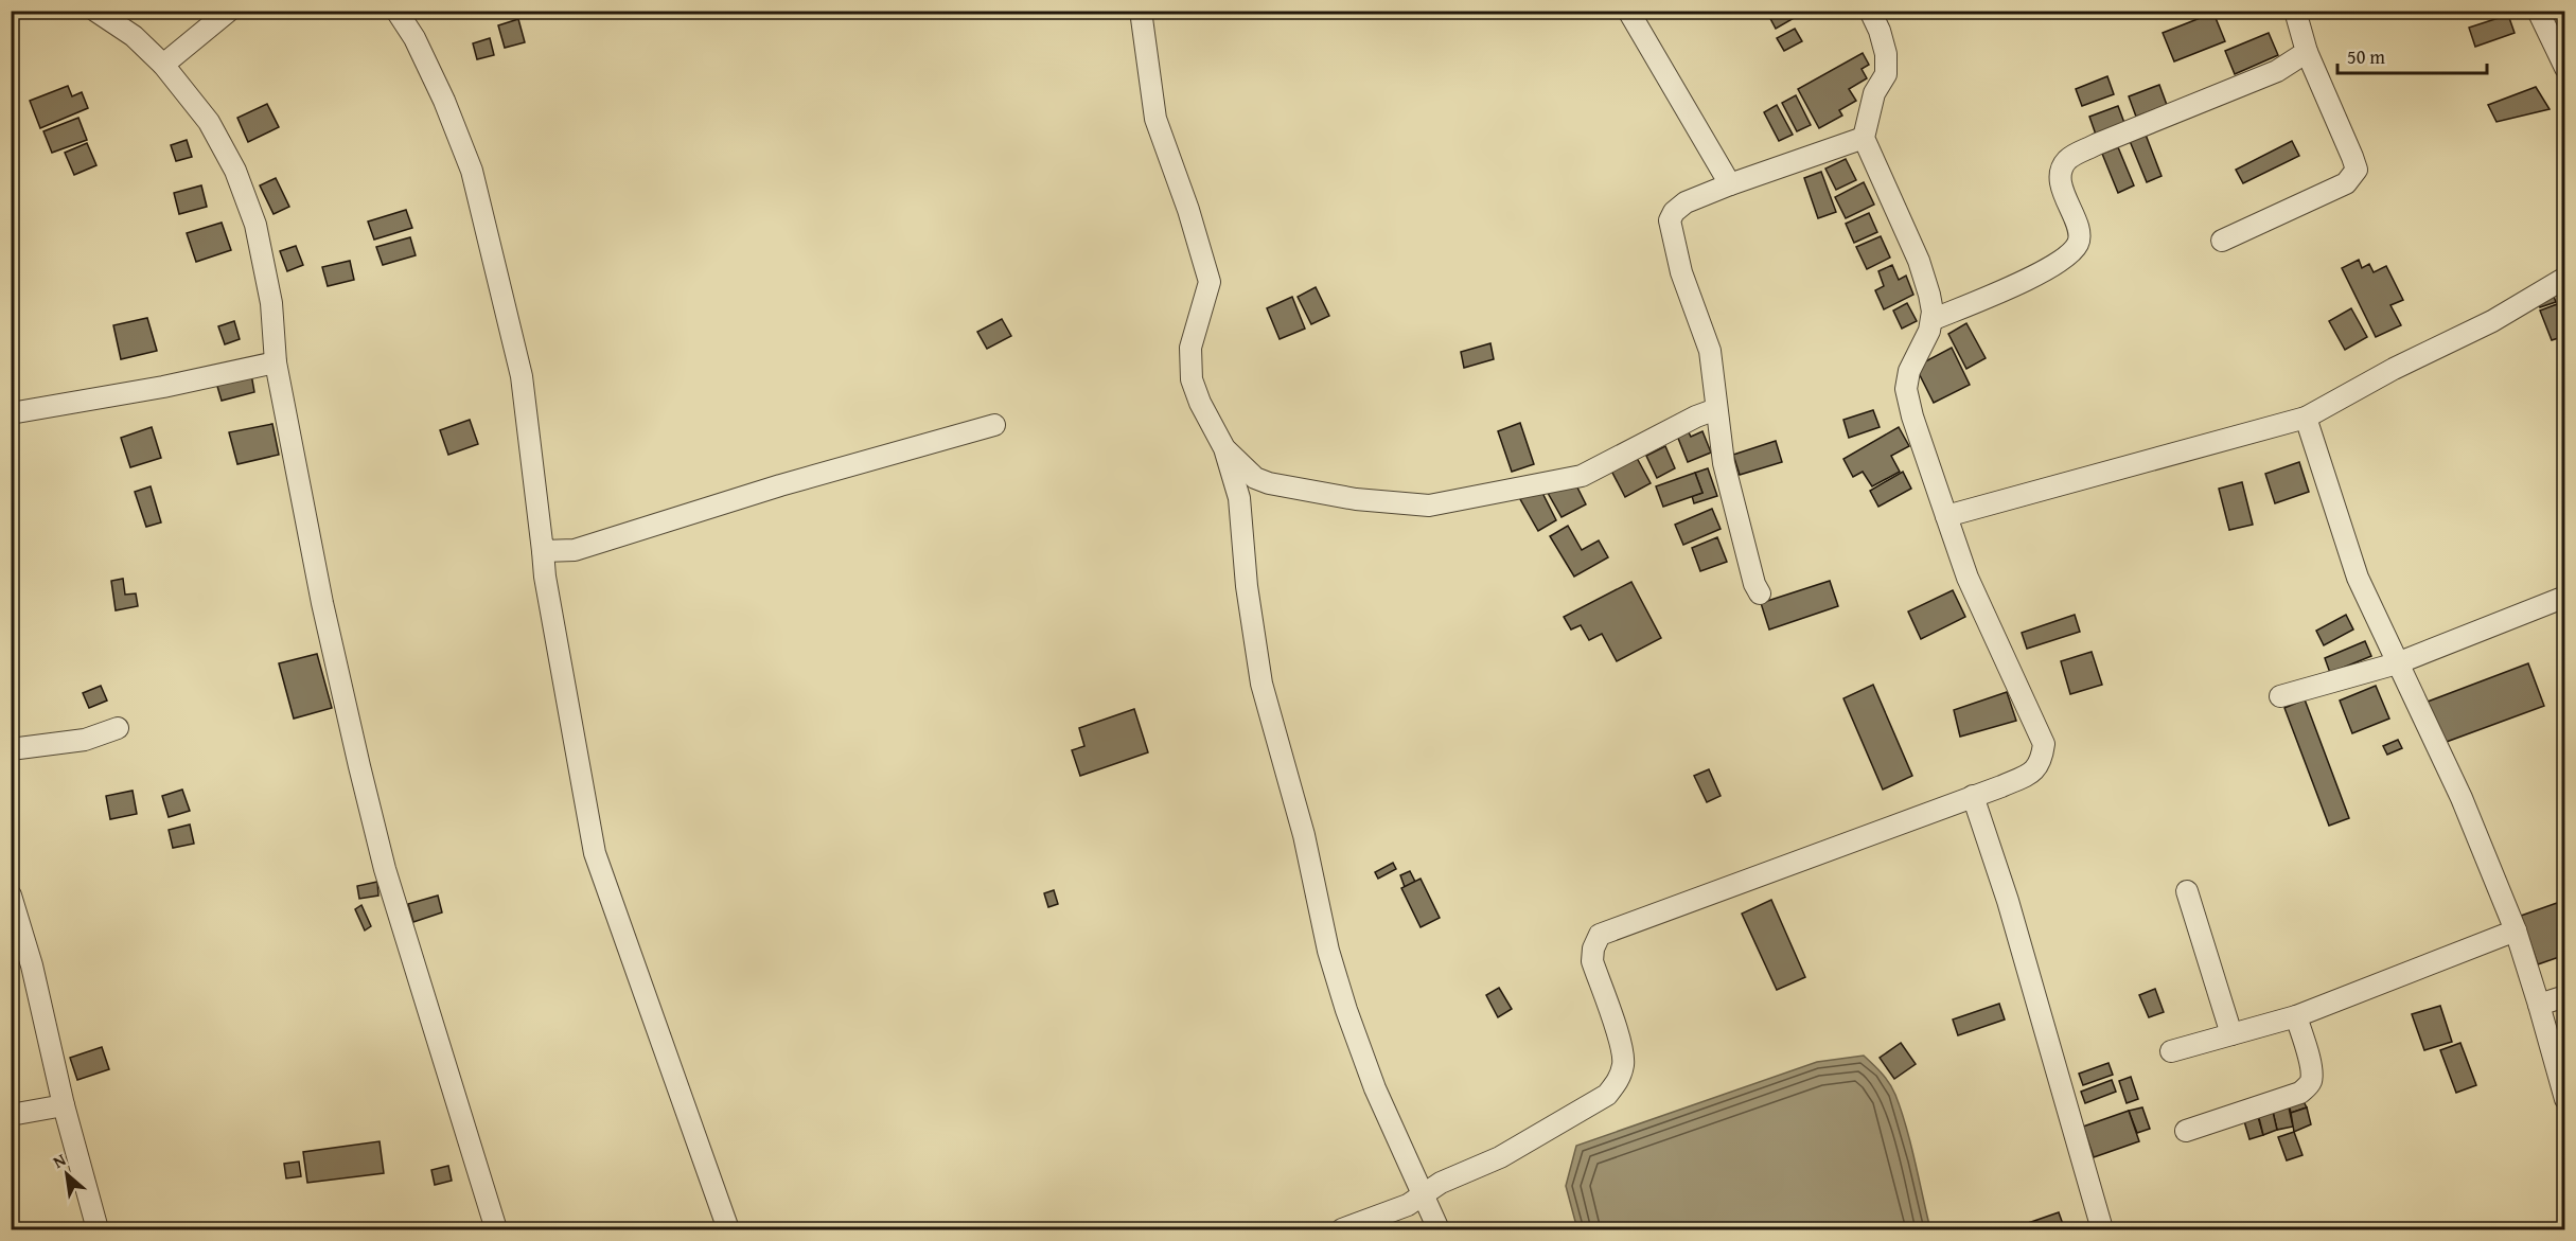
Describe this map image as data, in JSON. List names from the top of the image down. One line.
{"scale_bar":"50 m","north":"top left"}
